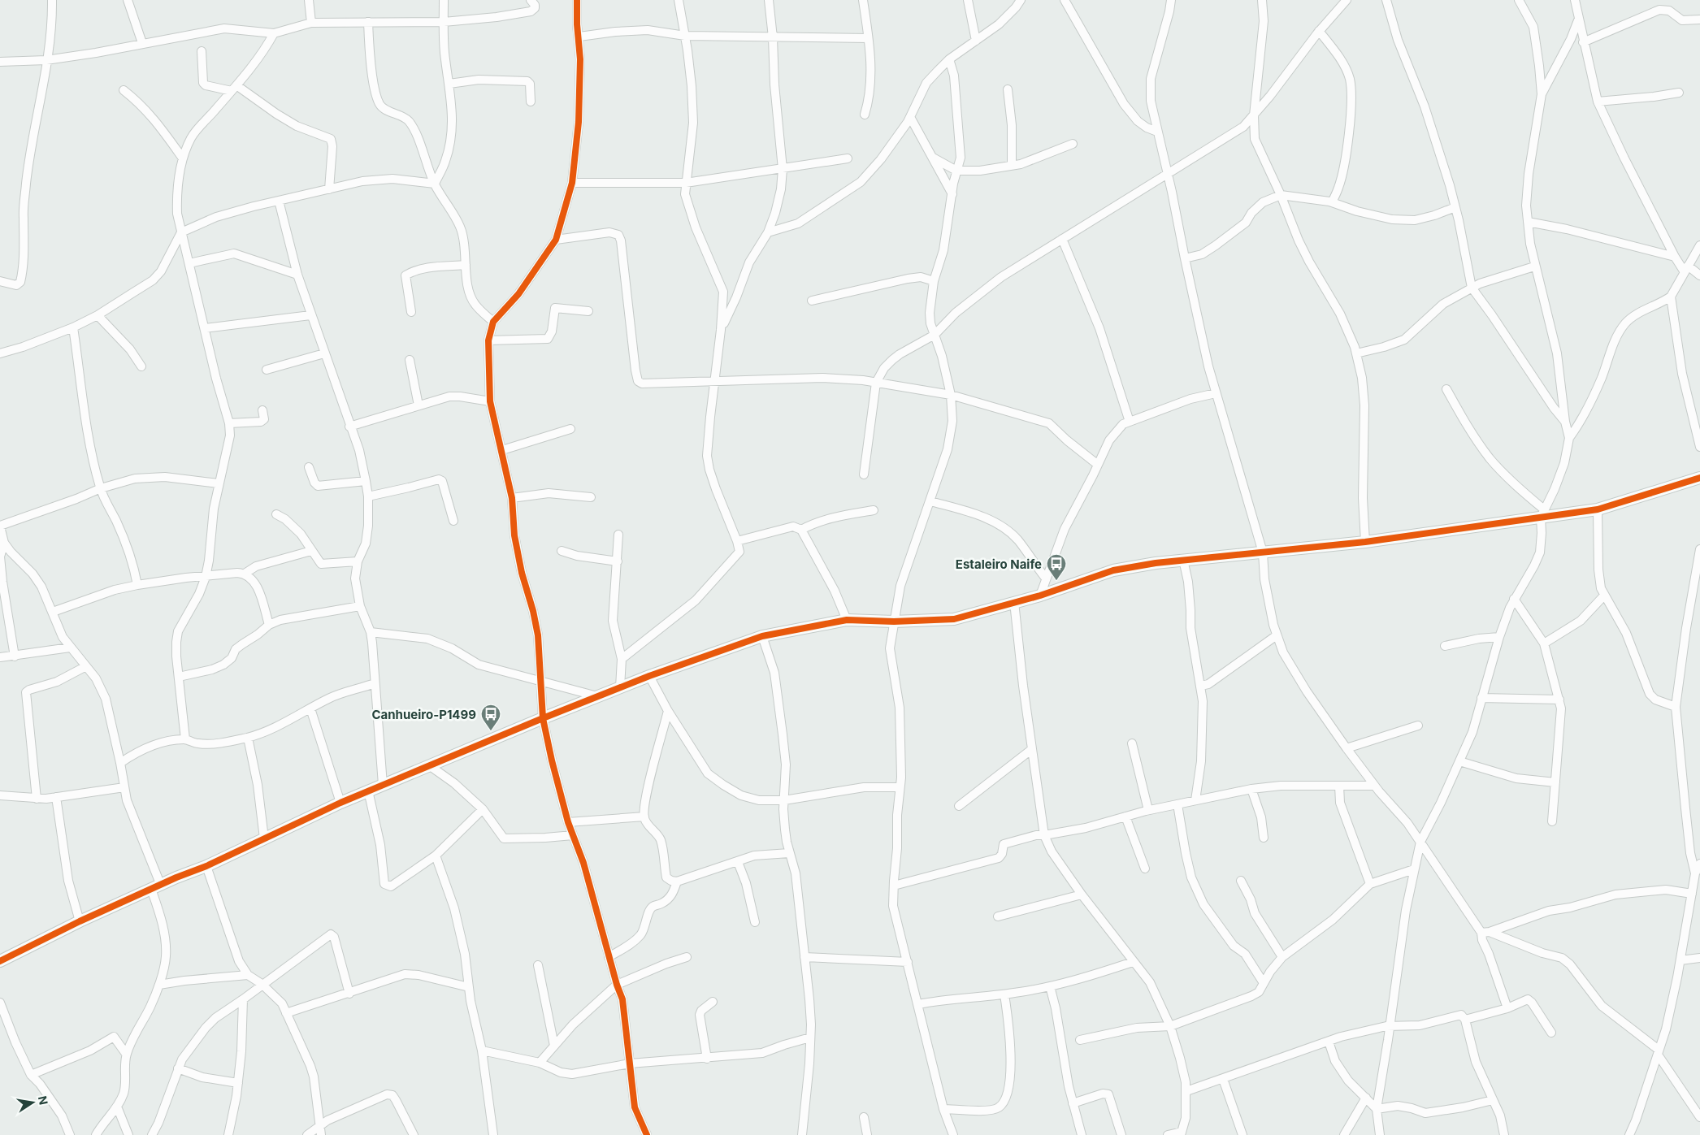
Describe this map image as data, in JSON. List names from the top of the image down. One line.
{"places":{"bus stop":["Estaleiro Naife","Canhueiro-P1499"]},"north":"right"}
